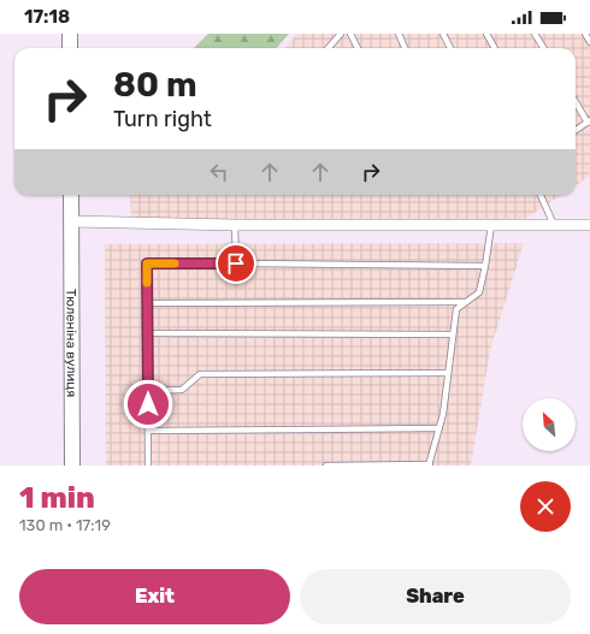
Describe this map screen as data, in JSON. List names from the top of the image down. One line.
{"streets":{"street":["Тюленіна вулиця"]},"north":"top left","page":{"status":"17:18","turn":["80 m","Turn right"],"heading":["1 min","130 m · 17:19"],"buttons":["Exit","Share"]}}
